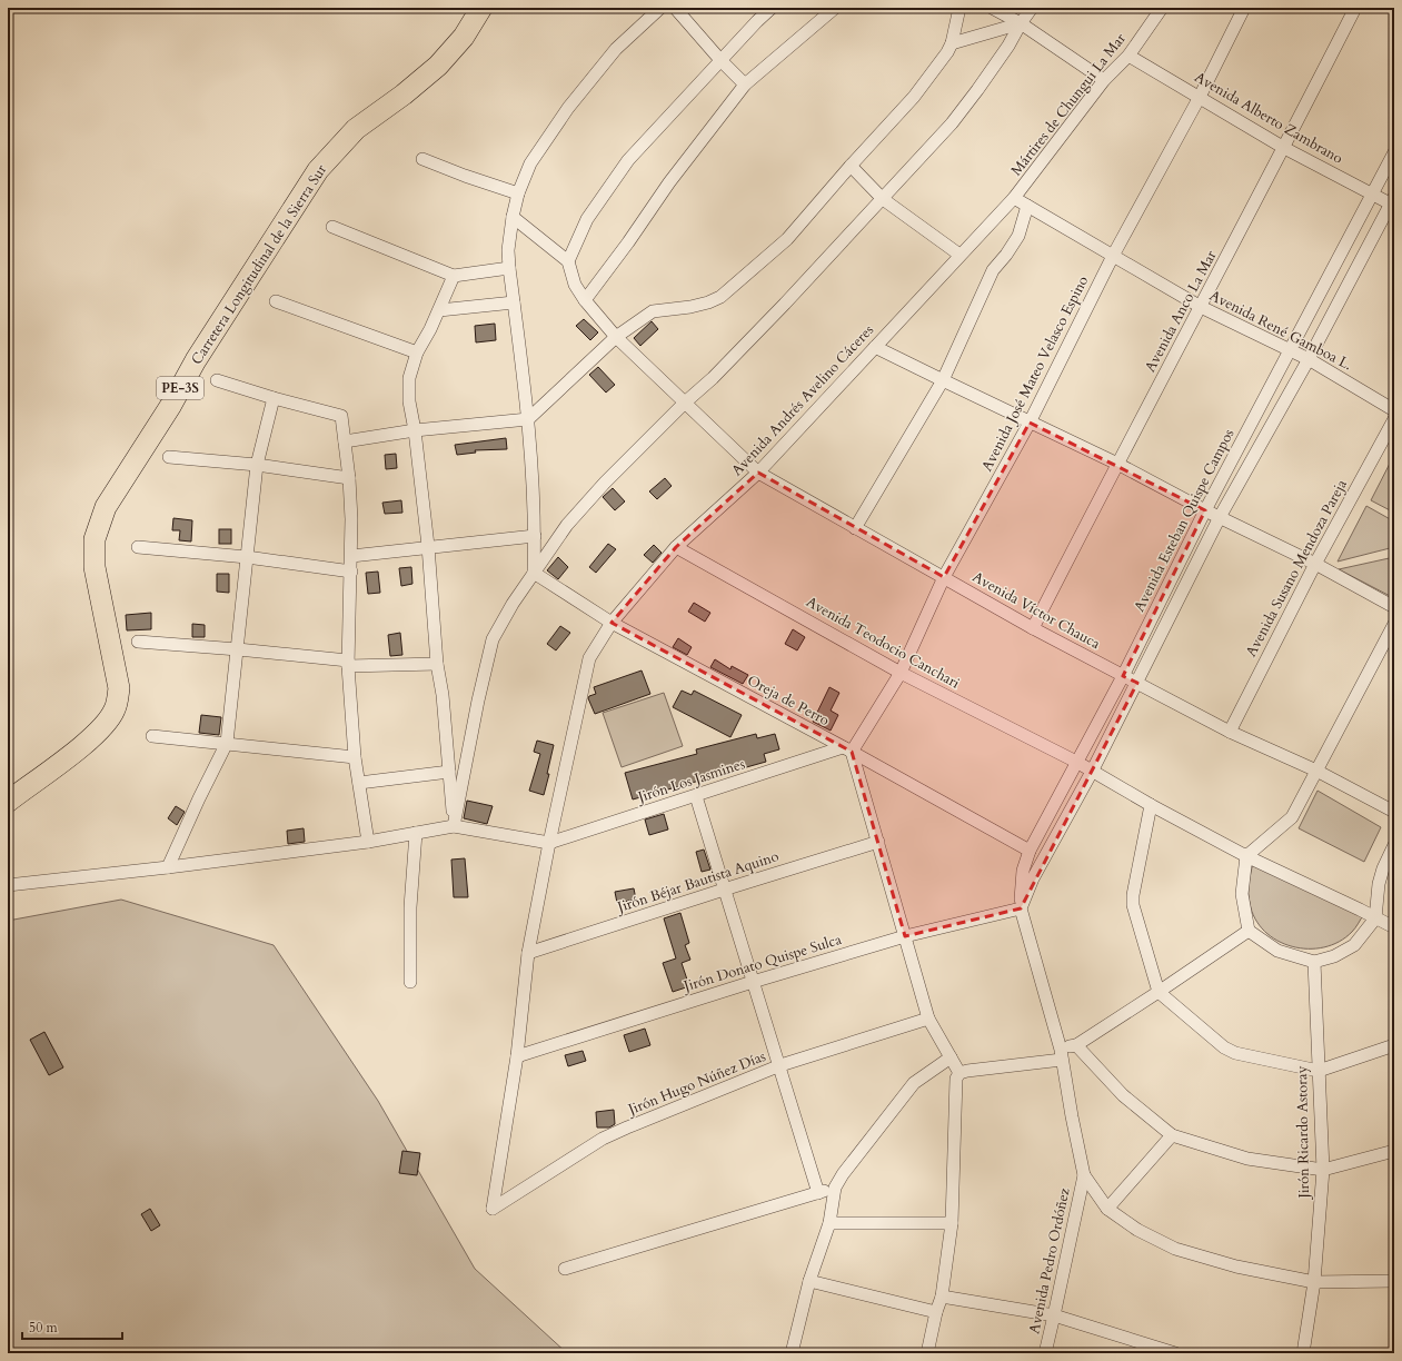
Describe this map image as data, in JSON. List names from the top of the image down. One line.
{"streets":{"highway":["Carretera Longitudinal de la Sierra Sur","PE-3S"],"street":["Mártires de Chungui La Mar","Avenida Alberto Zambrano","Avenida Anco La Mar","Avenida René Gamboa L.","Avenida José Mateo Velasco Espino","Avenida Andrés Avelino Cáceres","Avenida Esteban Quispe Campos","Avenida Susano Mendoza Pareja","Avenida Víctor Chauca","Avenida Teodocio Canchari","Oreja de Perro","Jirón Los Jasmines","Jirón Béjar Bautista Aquino","Jirón Donato Quispe Sulca","Jirón Hugo Núñez Días","Jirón Ricardo Astoray","Avenida Pedro Ordóñez"]},"crossings":[["Mártires de Chungui La Mar","Avenida Alberto Zambrano"],["Mártires de Chungui La Mar","Avenida René Gamboa L."],["Mártires de Chungui La Mar","Avenida Andrés Avelino Cáceres"],["Avenida Alberto Zambrano","Avenida Anco La Mar"],["Avenida Alberto Zambrano","Avenida José Mateo Velasco Espino"],["Avenida Alberto Zambrano","Avenida Esteban Quispe Campos"],["Avenida Anco La Mar","Avenida René Gamboa L."],["Avenida Anco La Mar","Avenida Víctor Chauca"],["Avenida René Gamboa L.","Avenida José Mateo Velasco Espino"],["Avenida René Gamboa L.","Avenida Andrés Avelino Cáceres"],["Avenida René Gamboa L.","Avenida Esteban Quispe Campos"],["Avenida José Mateo Velasco Espino","Avenida Víctor Chauca"],["Avenida José Mateo Velasco Espino","Avenida Teodocio Canchari"],["Avenida José Mateo Velasco Espino","Oreja de Perro"],["Avenida José Mateo Velasco Espino","Jirón Los Jasmines"],["Avenida Andrés Avelino Cáceres","Avenida Víctor Chauca"],["Avenida Andrés Avelino Cáceres","Avenida Teodocio Canchari"],["Avenida Andrés Avelino Cáceres","Oreja de Perro"],["Avenida Andrés Avelino Cáceres","Jirón Los Jasmines"],["Avenida Andrés Avelino Cáceres","Jirón Béjar Bautista Aquino"],["Avenida Andrés Avelino Cáceres","Jirón Donato Quispe Sulca"],["Avenida Andrés Avelino Cáceres","Jirón Hugo Núñez Días"],["Avenida Esteban Quispe Campos","Avenida Víctor Chauca"],["Avenida Esteban Quispe Campos","Avenida Teodocio Canchari"],["Avenida Esteban Quispe Campos","Oreja de Perro"],["Avenida Esteban Quispe Campos","Jirón Donato Quispe Sulca"],["Avenida Esteban Quispe Campos","Avenida Pedro Ordóñez"],["Avenida Susano Mendoza Pareja","Avenida Víctor Chauca"],["Oreja de Perro","Jirón Los Jasmines"]],"scale_bar":"50 m"}
